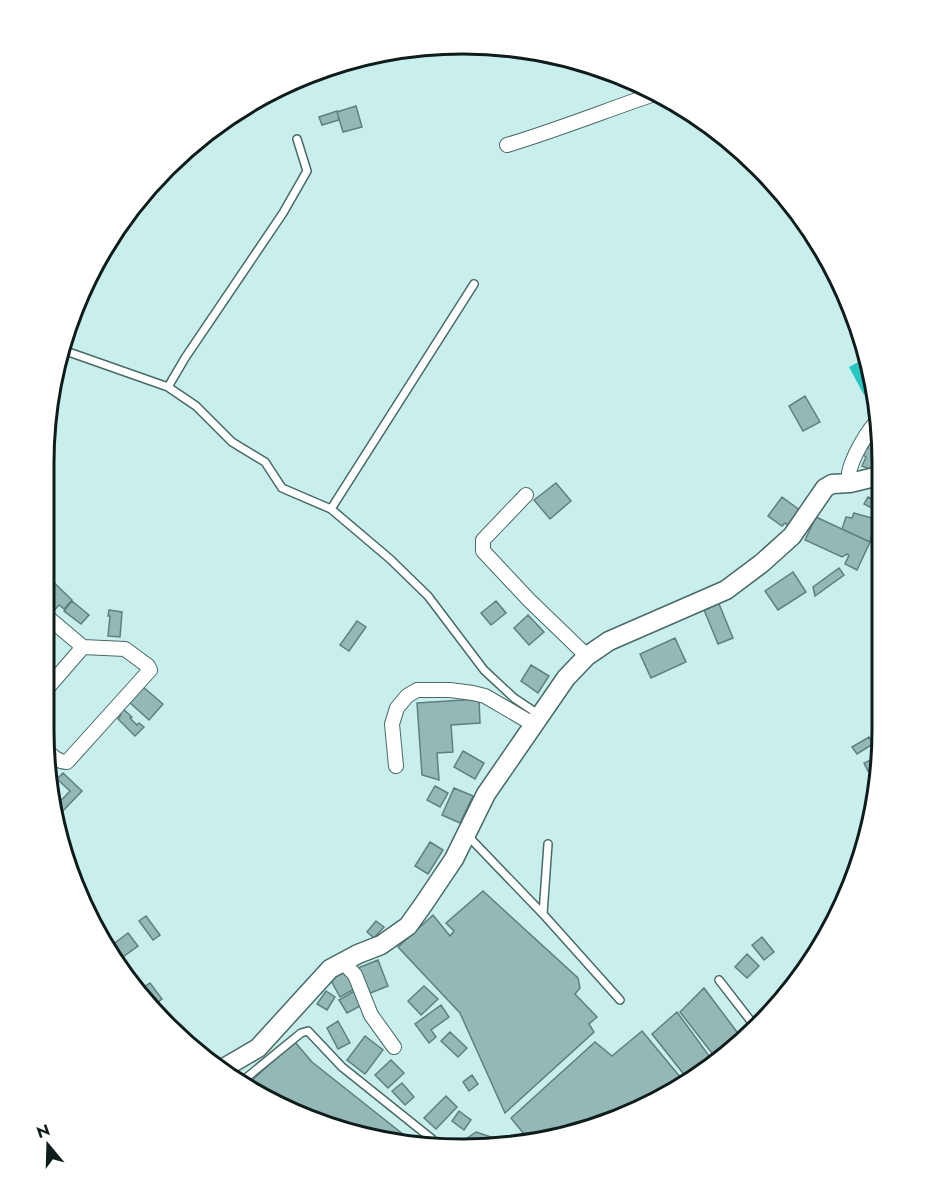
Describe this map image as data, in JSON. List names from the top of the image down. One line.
{"north":"top"}
